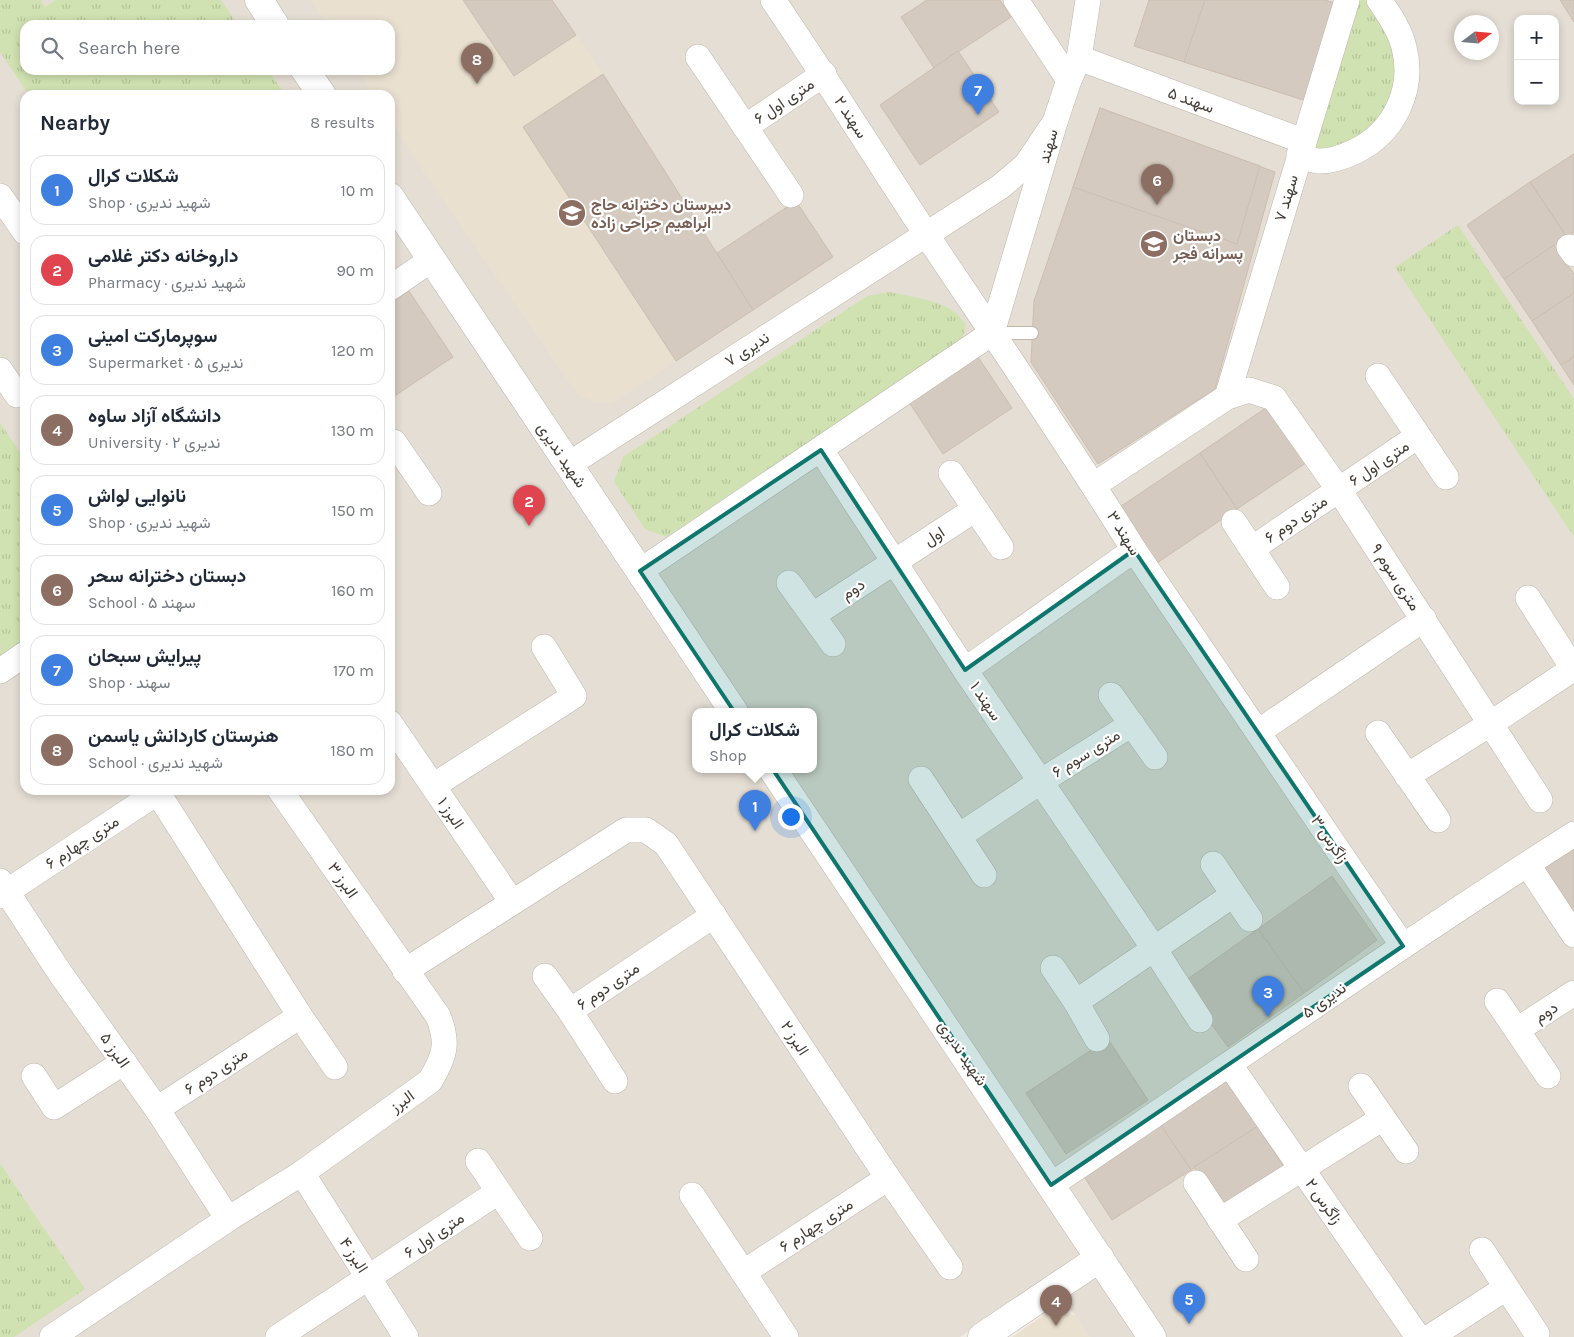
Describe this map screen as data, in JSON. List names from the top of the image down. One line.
{"streets":{"street":["سهند ۵","۶ متری اول","سهند ۲","سهند","سهند ۷","ندیری ۷","شهید ندیری","۶ متری دوم","سهند ۳","اول","۹ متری سوم","دوم","سهند ۱","۶ متری سوم","البرز ۱","زاگرس ۳","۶ متری چهارم","البرز ۳","ندیری ۵","البرز ۲","البرز ۵","البرز","زاگرس ۲","البرز ۴"]},"crossings":[["سهند ۵","سهند ۷"],["۶ متری اول","سهند ۲"],["۶ متری اول","۶ متری دوم"],["۶ متری اول","۹ متری سوم"],["۶ متری اول","البرز ۴"],["سهند ۲","سهند"],["سهند ۲","ندیری ۷"],["سهند ۲","سهند ۳"],["سهند","ندیری ۷"],["سهند","سهند ۳"],["سهند ۷","۹ متری سوم"],["ندیری ۷","شهید ندیری"],["شهید ندیری","ندیری ۵"],["۶ متری دوم","۹ متری سوم"],["۶ متری دوم","البرز ۲"],["۶ متری دوم","البرز ۵"],["سهند ۳","۹ متری سوم"],["سهند ۳","زاگرس ۳"],["اول","دوم"],["اول","سهند ۱"],["دوم","سهند ۱"],["سهند ۱","۶ متری سوم"],["البرز ۱","البرز ۲"],["زاگرس ۳","ندیری ۵"],["۶ متری چهارم","البرز ۲"],["۶ متری چهارم","البرز ۵"],["البرز ۳","البرز"],["ندیری ۵","زاگرس ۲"],["البرز ۵","البرز"],["البرز","البرز ۴"]],"places":{"school or university":["دبیرستان دخترانه حاج ابراهیم جراحی زاده","دبستان پسرانه فجر"]},"north":"right","page":{"map_buttons":["+","−"],"search":"Search here","pins":["8","7","6","2","1","3","5","4"],"heading":["Nearby","8 results"],"list":[{"mark":"1","name":"شکلات کرال","note":"Shop · شهید ندیری","value":"10 m"},{"mark":"2","name":"داروخانه دکتر غلامی","note":"Pharmacy · شهید ندیری","value":"90 m"},{"mark":"3","name":"سوپرمارکت امینی","note":"Supermarket · ندیری ۵","value":"120 m"},{"mark":"4","name":"دانشگاه آزاد ساوه","note":"University · ندیری ۲","value":"130 m"},{"mark":"5","name":"نانوایی لواش","note":"Shop · شهید ندیری","value":"150 m"},{"mark":"6","name":"دبستان دخترانه سحر","note":"School · سهند ۵","value":"160 m"},{"mark":"7","name":"پیرایش سبحان","note":"Shop · سهند","value":"170 m"},{"mark":"8","name":"هنرستان کاردانش یاسمن","note":"School · شهید ندیری","value":"180 m"}],"popup":["شکلات کرال","Shop"]}}
